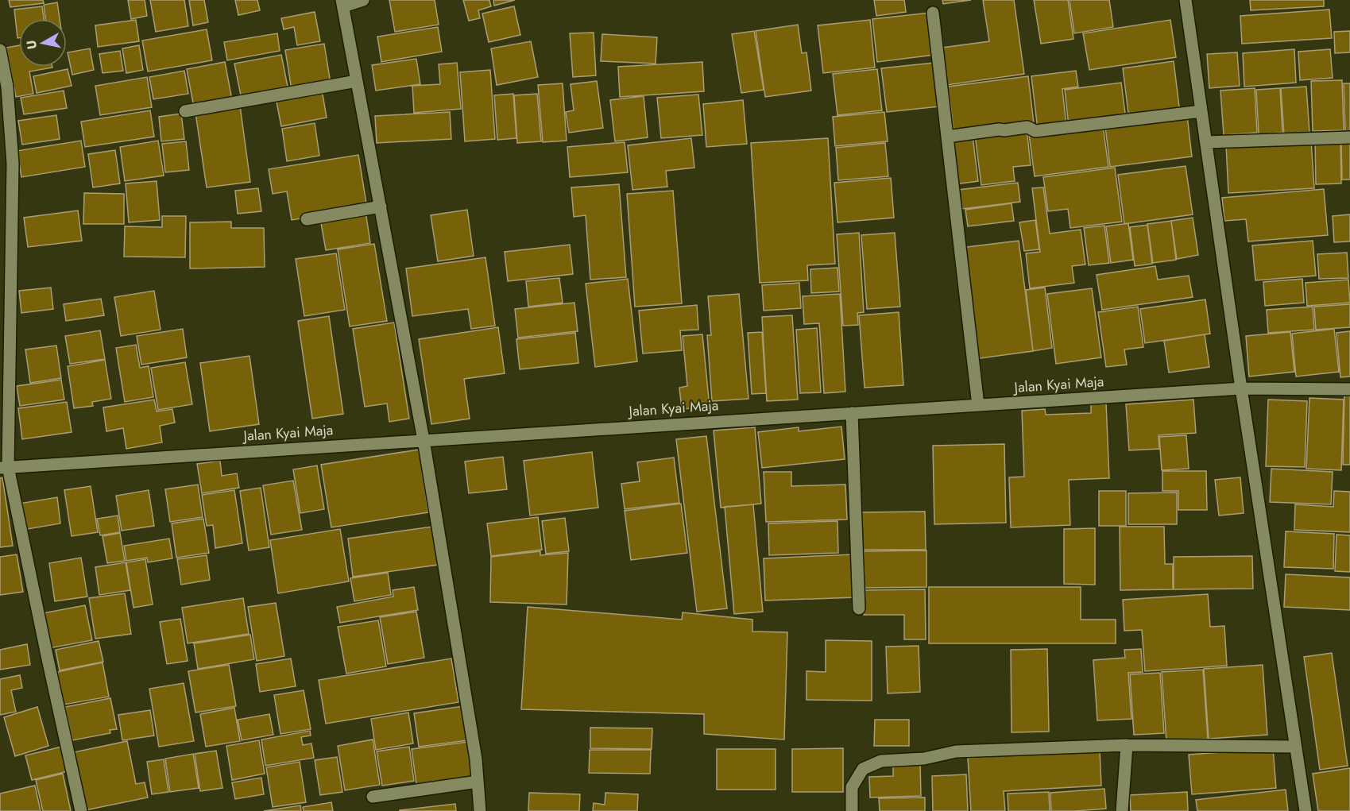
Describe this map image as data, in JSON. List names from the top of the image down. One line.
{"streets":{"street":["Jalan Kyai Maja"]},"north":"left"}
